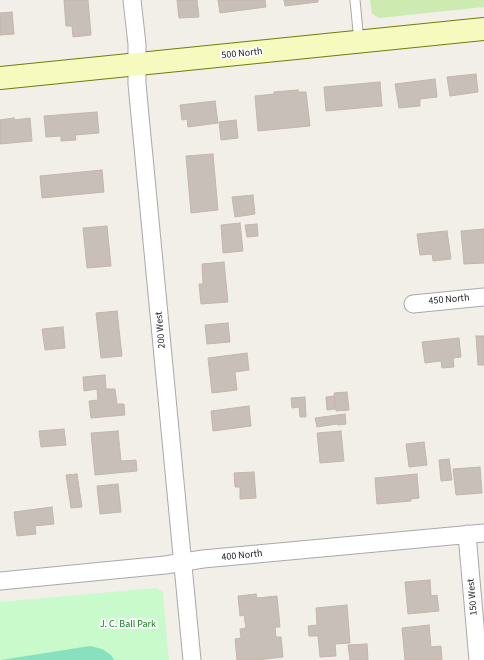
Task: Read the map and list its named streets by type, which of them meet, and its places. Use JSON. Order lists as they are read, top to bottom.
{
  "streets": {
    "street": [
      "500 North",
      "450 North",
      "200 West",
      "400 North",
      "150 West"
    ]
  },
  "crossings": [
    ["500 North", "200 West"],
    ["200 West", "400 North"],
    ["400 North", "150 West"]
  ],
  "parks": ["J. C. Ball Park"]
}
